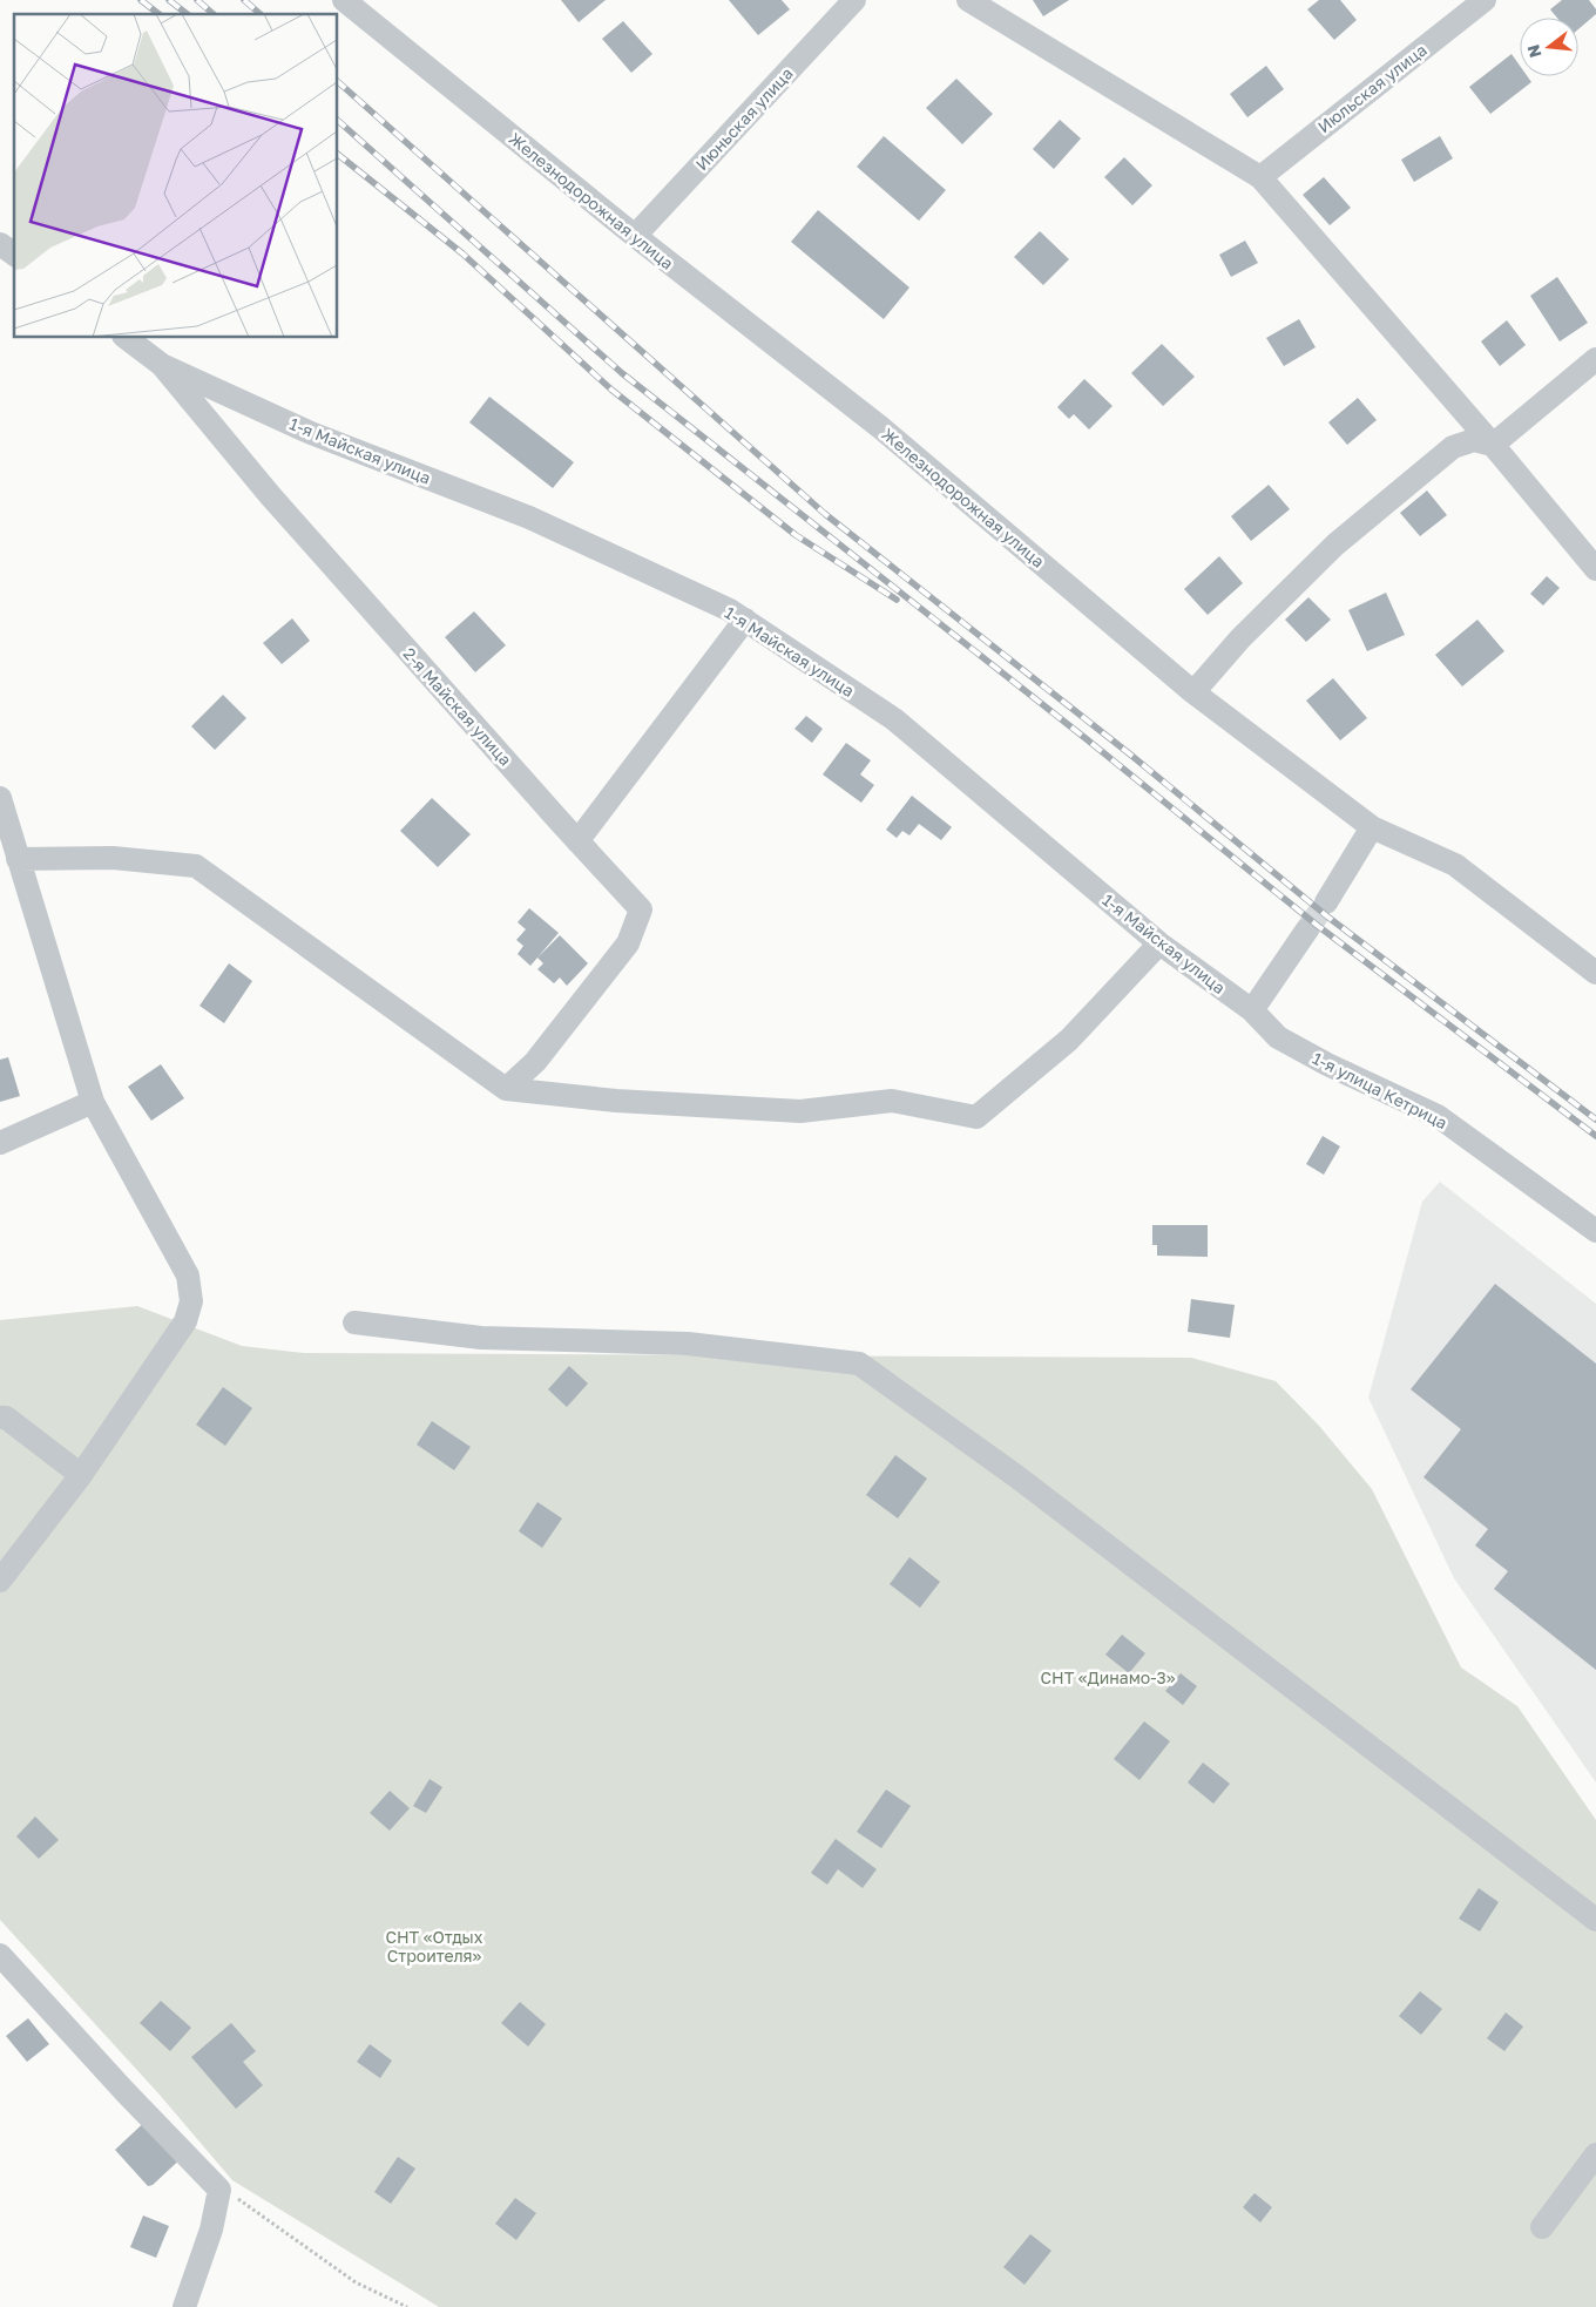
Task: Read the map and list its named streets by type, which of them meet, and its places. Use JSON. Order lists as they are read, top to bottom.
{
  "streets": {
    "street": [
      "Июльская улица",
      "Июньская улица",
      "Железнодорожная улица",
      "1-я Майская улица",
      "2-я Майская улица",
      "1-я улица Кетрица"
    ]
  },
  "crossings": [
    ["Июньская улица", "Железнодорожная улица"],
    ["1-я Майская улица", "2-я Майская улица"],
    ["1-я Майская улица", "1-я улица Кетрица"]
  ],
  "parks": ["СНТ «Динамо-3»", "СНТ «Отдых Строителя»"],
  "north": "left"
}
